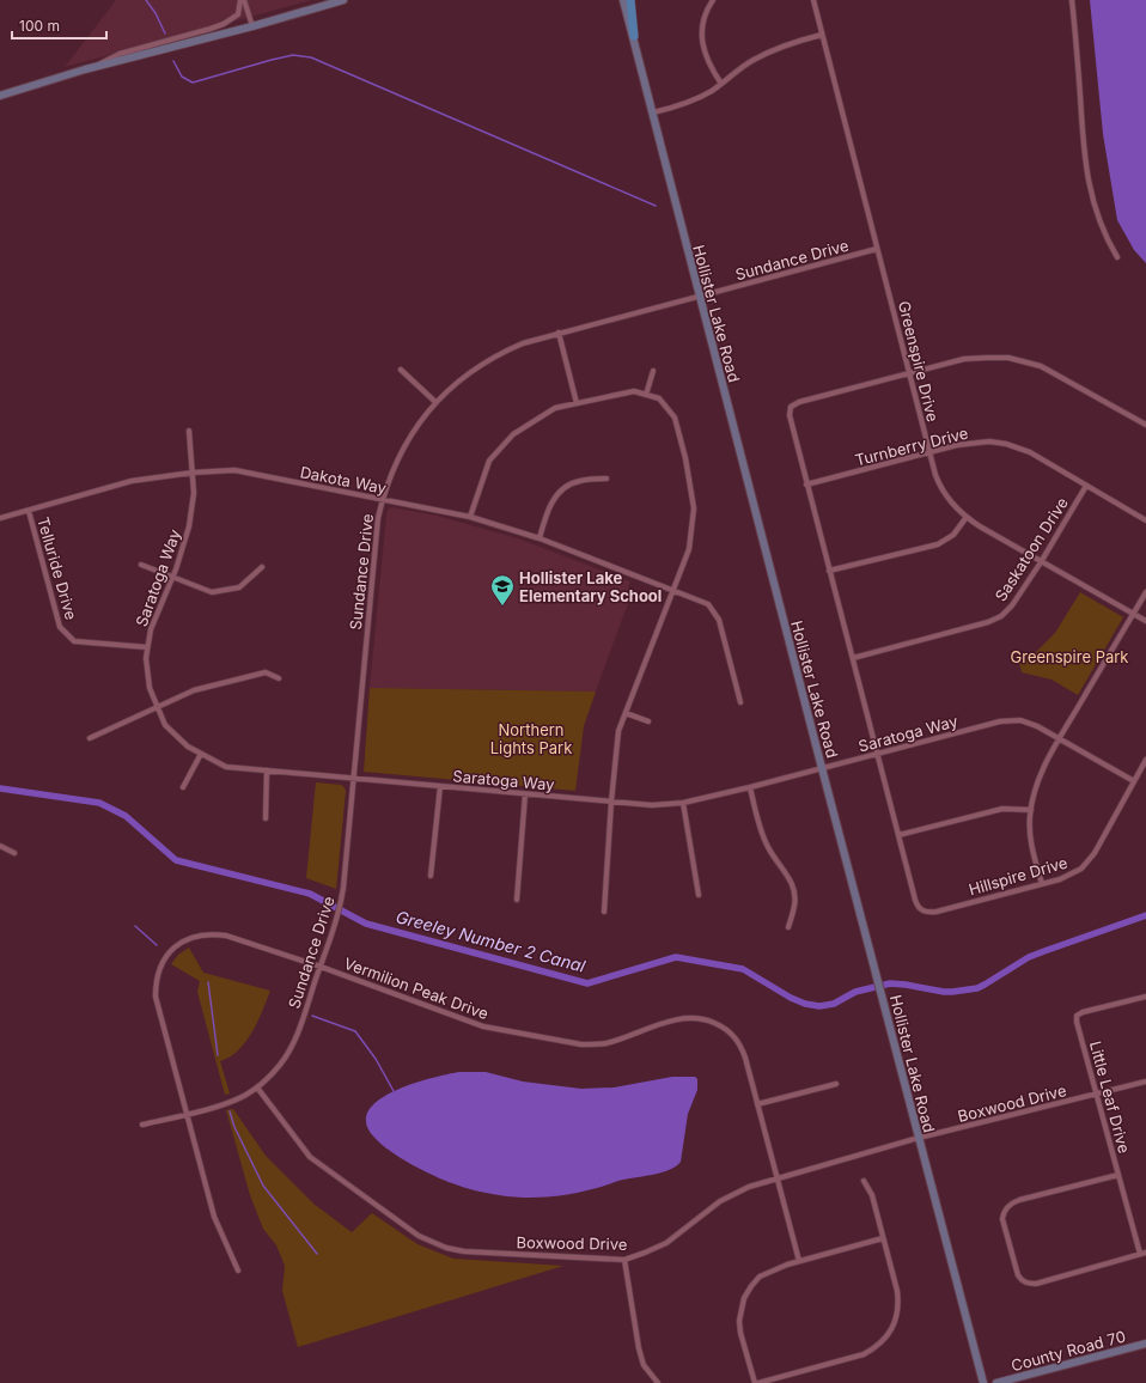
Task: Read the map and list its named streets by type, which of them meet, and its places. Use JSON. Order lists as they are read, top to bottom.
{
  "streets": {
    "street": [
      "Sundance Drive",
      "Hollister Lake Road",
      "Greenspire Drive",
      "Turnberry Drive",
      "Dakota Way",
      "Saskatoon Drive",
      "Telluride Drive",
      "Saratoga Way",
      "Hillspire Drive",
      "Vermilion Peak Drive",
      "Little Leaf Drive",
      "Boxwood Drive",
      "County Road 70"
    ]
  },
  "crossings": [
    ["Sundance Drive", "Hollister Lake Road"],
    ["Sundance Drive", "Greenspire Drive"],
    ["Sundance Drive", "Dakota Way"],
    ["Sundance Drive", "Saratoga Way"],
    ["Sundance Drive", "Vermilion Peak Drive"],
    ["Sundance Drive", "Boxwood Drive"],
    ["Hollister Lake Road", "Saratoga Way"],
    ["Hollister Lake Road", "Boxwood Drive"],
    ["Greenspire Drive", "Turnberry Drive"],
    ["Greenspire Drive", "Saskatoon Drive"],
    ["Turnberry Drive", "Saskatoon Drive"],
    ["Dakota Way", "Telluride Drive"],
    ["Dakota Way", "Saratoga Way"],
    ["Telluride Drive", "Saratoga Way"],
    ["Saratoga Way", "Hillspire Drive"],
    ["Vermilion Peak Drive", "Boxwood Drive"],
    ["Little Leaf Drive", "Boxwood Drive"]
  ],
  "water": ["Greeley Number 2 Canal"],
  "parks": ["Greenspire Park", "Northern Lights Park"],
  "places": {
    "school or university": ["Hollister Lake Elementary School"]
  },
  "scale_bar": "100 m"
}
